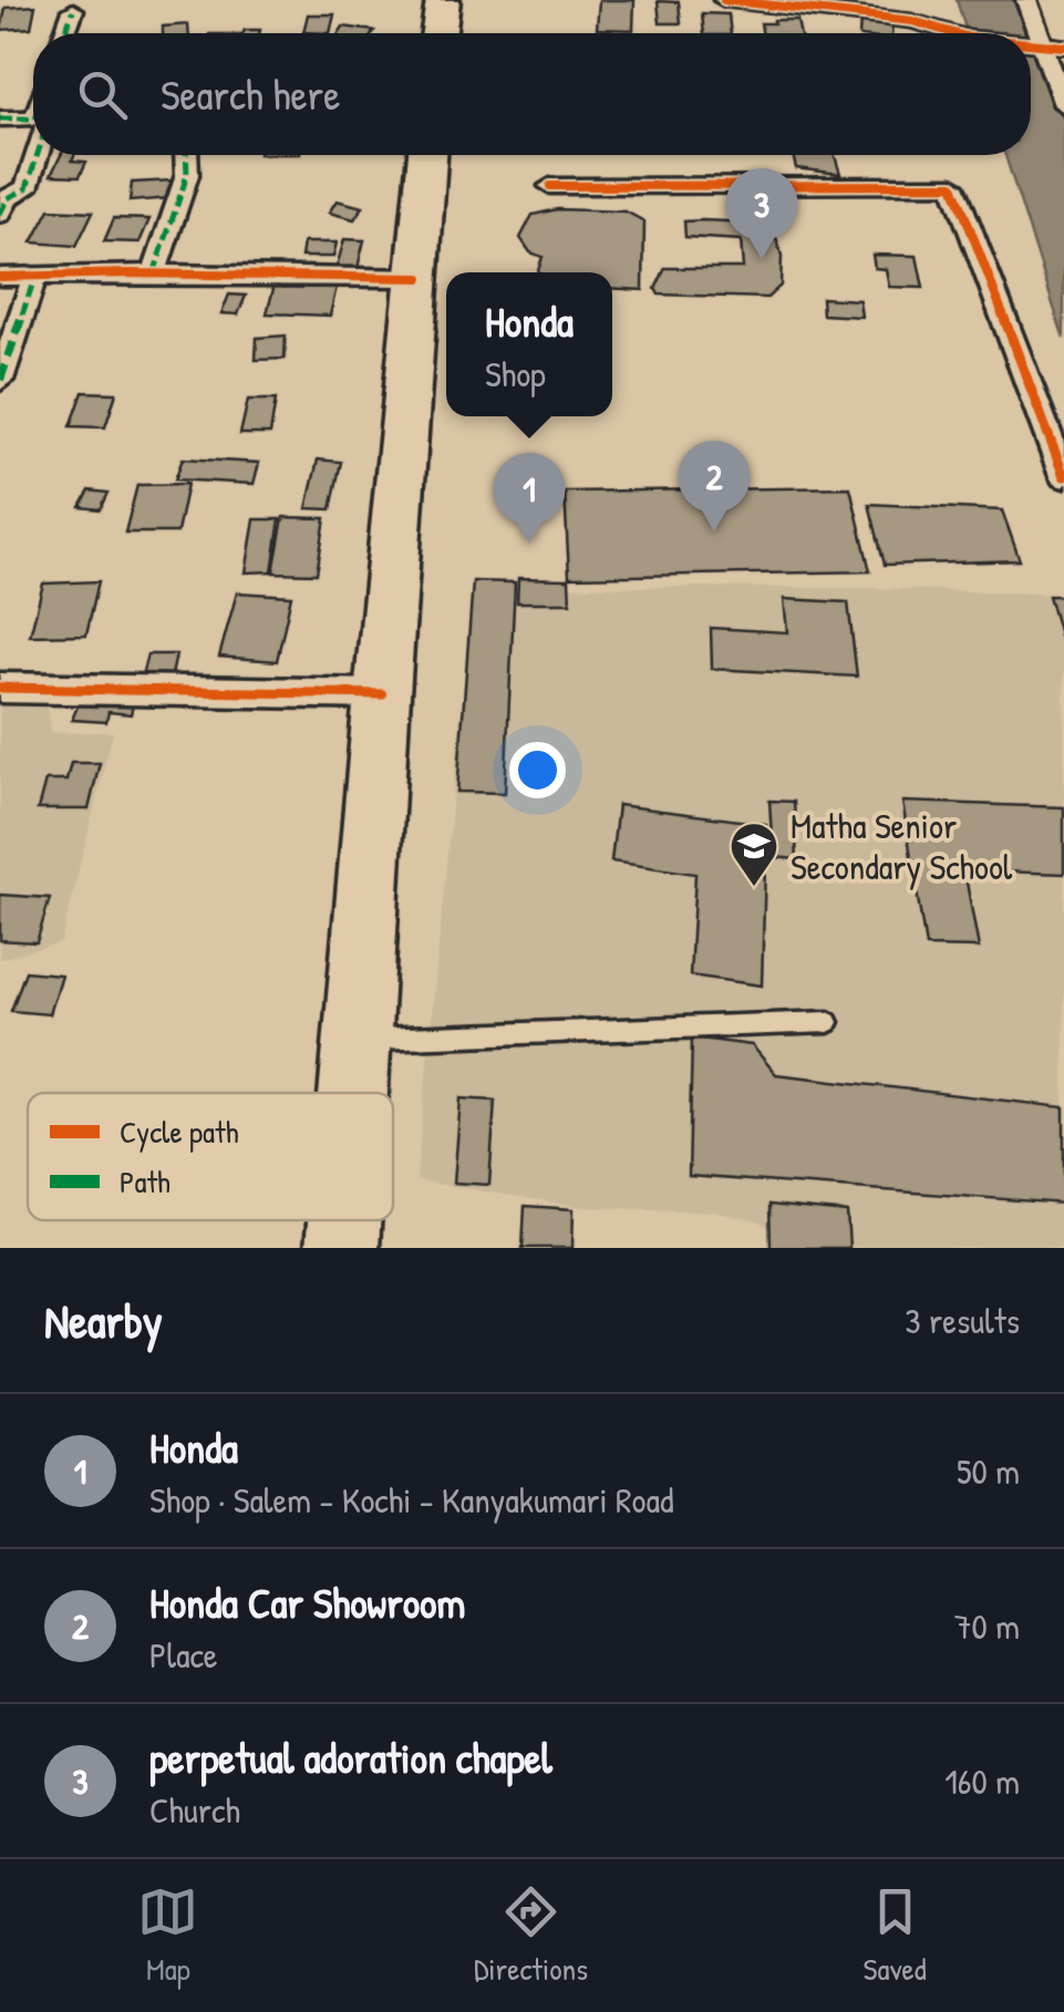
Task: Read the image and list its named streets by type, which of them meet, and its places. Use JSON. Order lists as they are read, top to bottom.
{
  "places": {
    "school or university": ["Matha Senior Secondary School"]
  },
  "legend": ["Cycle path", "Path"],
  "page": {
    "search": "Search here",
    "pins": ["3", "2", "1"],
    "popup": ["Honda", "Shop"],
    "heading": ["Nearby", "3 results"],
    "list": [
      {
        "mark": "1",
        "name": "Honda",
        "note": "Shop · Salem - Kochi - Kanyakumari Road",
        "value": "50 m"
      },
      {
        "mark": "2",
        "name": "Honda Car Showroom",
        "note": "Place",
        "value": "70 m"
      },
      {
        "mark": "3",
        "name": "perpetual adoration chapel",
        "note": "Church",
        "value": "160 m"
      }
    ],
    "nav": ["Map", "Directions", "Saved"]
  }
}
